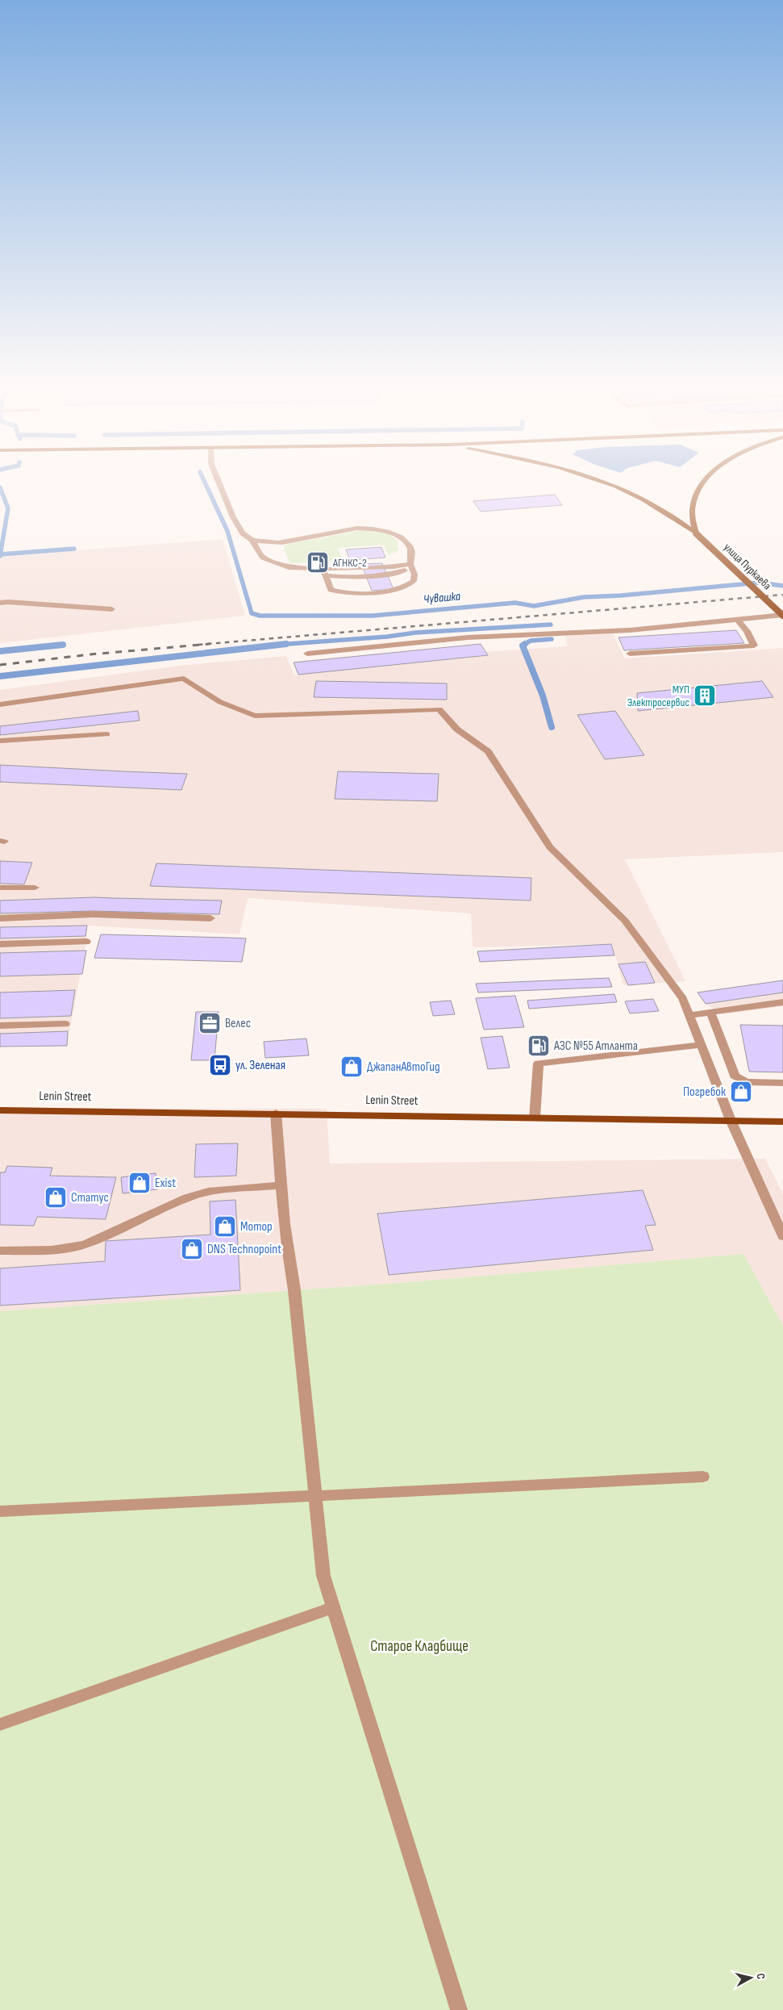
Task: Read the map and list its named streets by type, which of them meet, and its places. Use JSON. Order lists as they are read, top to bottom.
{
  "streets": {
    "main road": ["улица Пуркаева", "Lenin Street"]
  },
  "water": ["Чувашка"],
  "parks": ["Старое Кладбище"],
  "places": {
    "fuel station": ["АГНКС-2", "АЗС №55 Атланта"],
    "building": ["МУП Электросервис"],
    "office": ["Велес"],
    "bus stop": ["ул. Зеленая"],
    "shop": [
      "ДжапанАвтоГид",
      "Погребок",
      "Exist",
      "Статус",
      "Мотор",
      "DNS Technopoint"
    ]
  },
  "north": "right"
}
